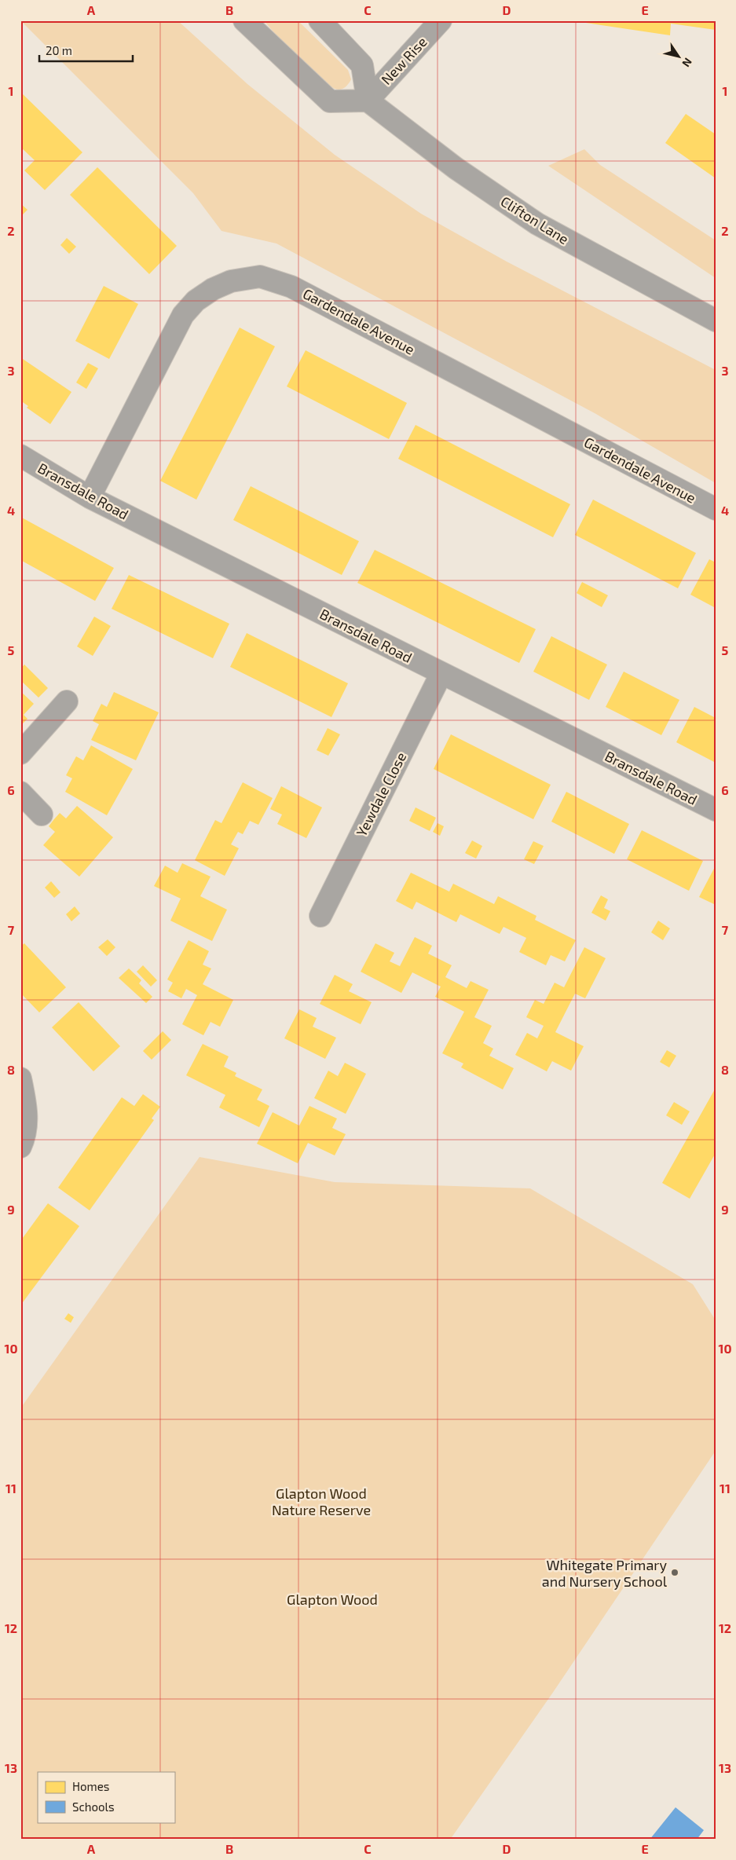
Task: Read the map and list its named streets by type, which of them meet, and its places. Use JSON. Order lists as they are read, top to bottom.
{
  "streets": {
    "street": [
      "New Rise",
      "Clifton Lane",
      "Gardendale Avenue",
      "Bransdale Road",
      "Yewdale Close"
    ]
  },
  "crossings": [
    ["New Rise", "Clifton Lane"],
    ["Gardendale Avenue", "Bransdale Road"],
    ["Bransdale Road", "Yewdale Close"]
  ],
  "parks": ["Glapton Wood Nature Reserve", "Glapton Wood"],
  "places": ["Whitegate Primary and Nursery School"],
  "legend": ["Homes", "Schools"],
  "scale_bar": "20 m",
  "north": "bottom right",
  "grid": {
    "columns": [
      "A",
      "B",
      "C",
      "D",
      "E"
    ],
    "rows": [
      "1",
      "2",
      "3",
      "4",
      "5",
      "6",
      "7",
      "8",
      "9",
      "10",
      "11",
      "12",
      "13"
    ]
  }
}
